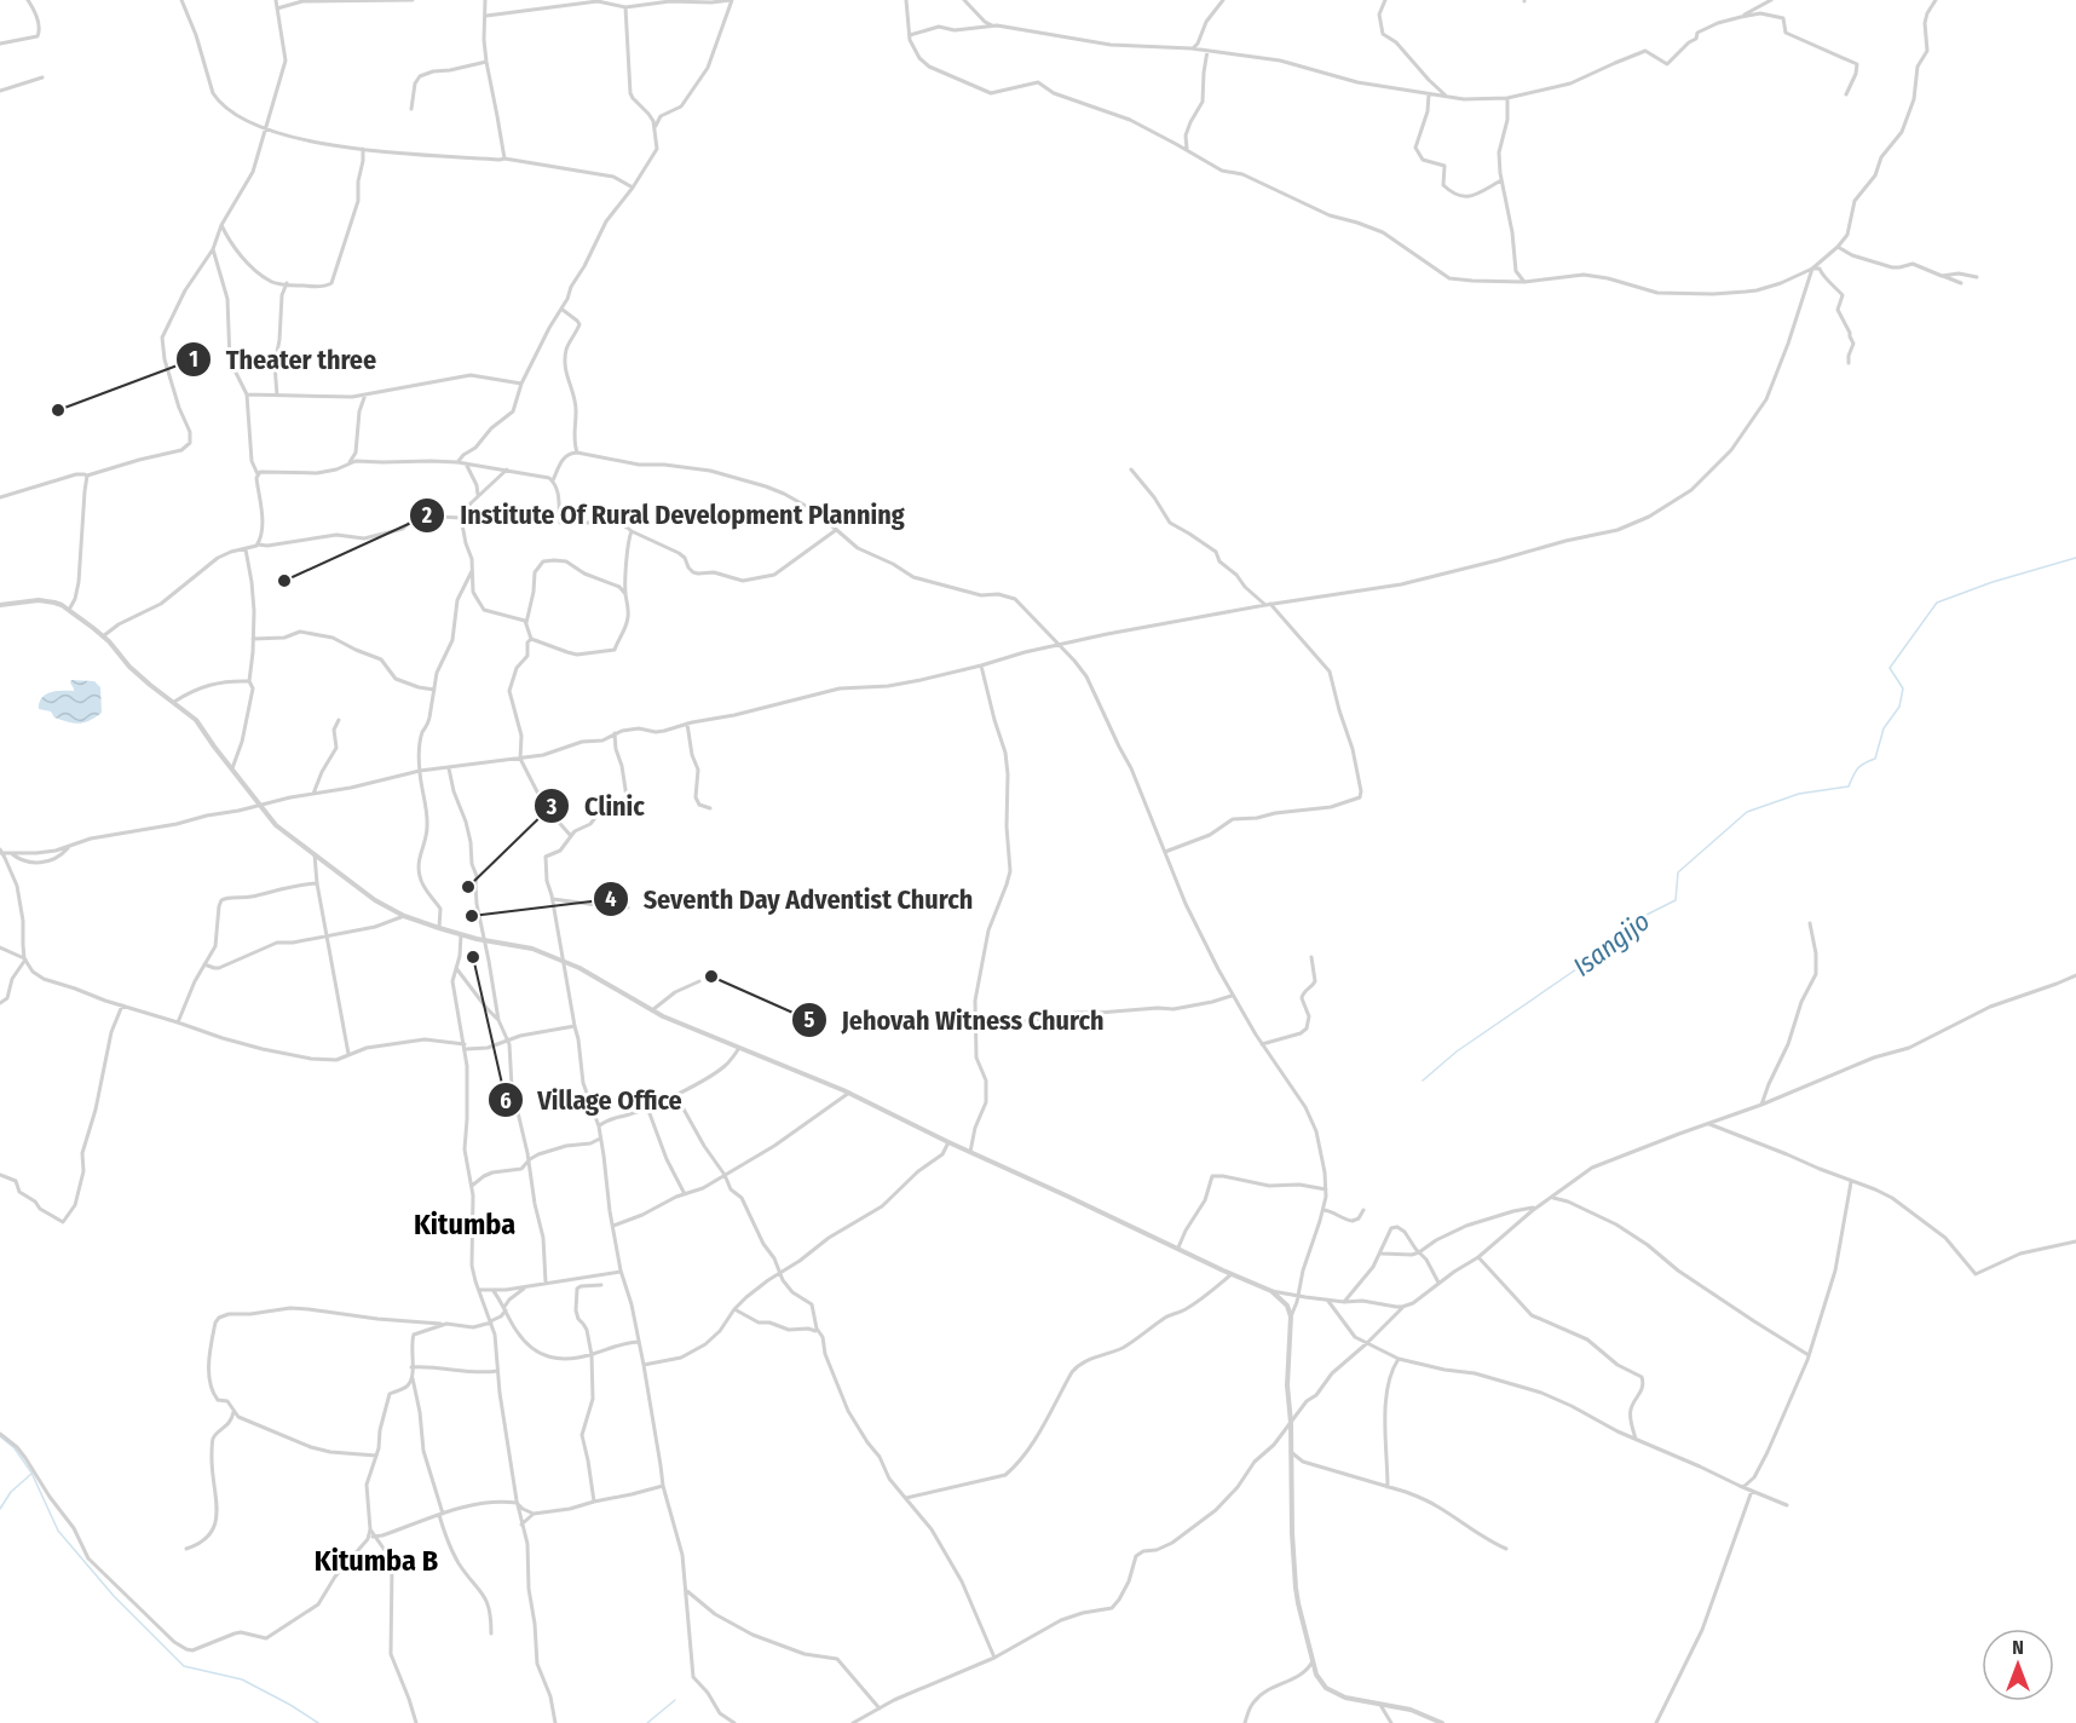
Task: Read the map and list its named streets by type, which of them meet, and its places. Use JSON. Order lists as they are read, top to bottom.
{
  "districts": ["Kitumba", "Kitumba B"],
  "water": ["Isangijo"],
  "places": [
    "Theater three",
    "Institute Of Rural Development Planning",
    "Clinic",
    "Seventh Day Adventist Church",
    "Village Office",
    "Jehovah Witness Church"
  ],
  "north": "top"
}
